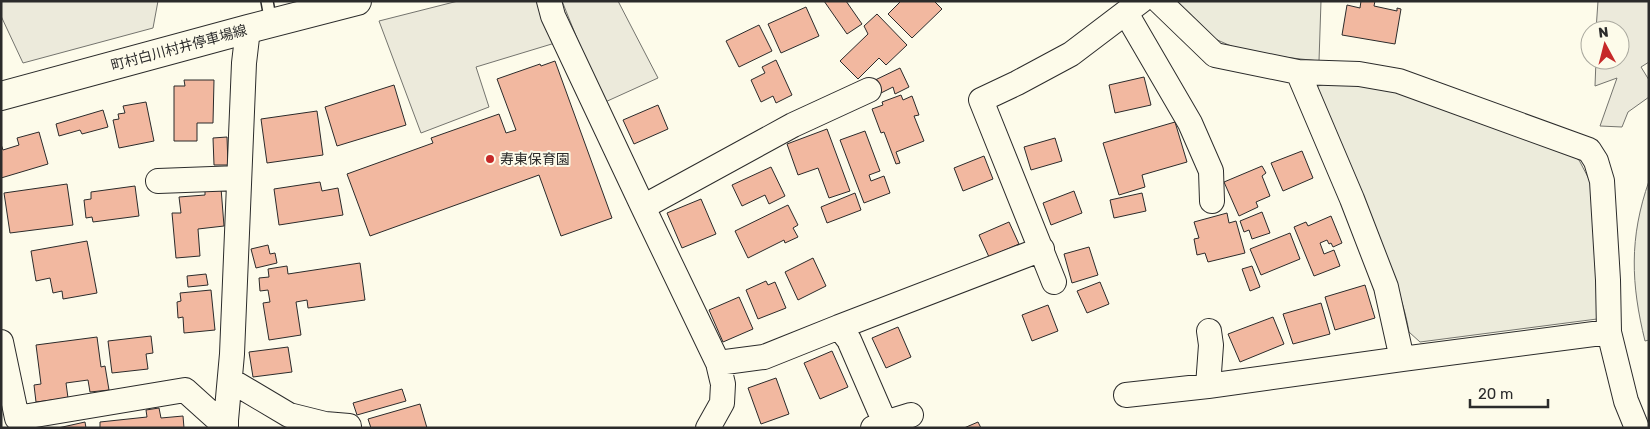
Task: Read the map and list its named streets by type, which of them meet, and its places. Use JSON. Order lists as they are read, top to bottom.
{
  "streets": {
    "main road": ["町村白川村井停車場線"]
  },
  "places": ["寿東保育園"],
  "scale_bar": "20 m",
  "north": "top"
}
